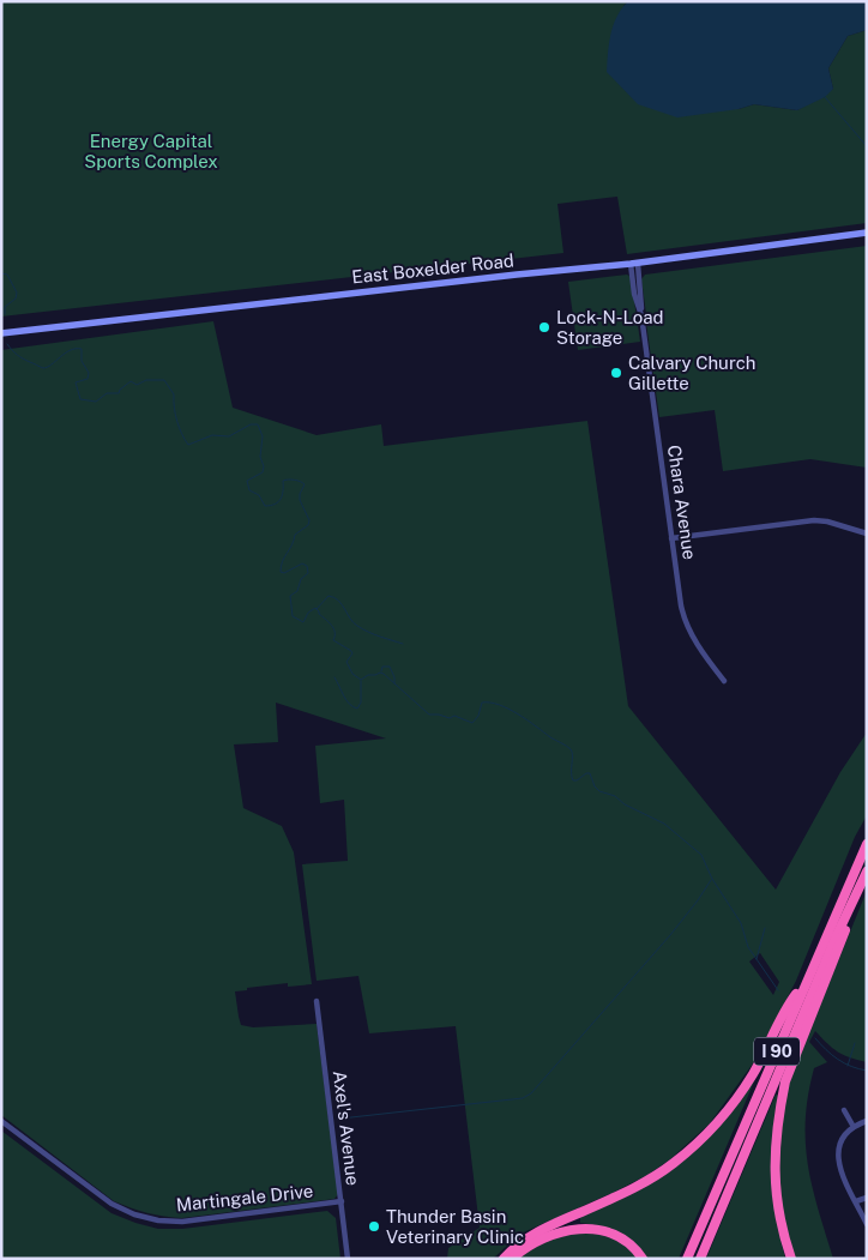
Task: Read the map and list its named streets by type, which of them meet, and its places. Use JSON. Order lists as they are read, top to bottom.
{
  "streets": {
    "highway": ["I 90"],
    "main road": ["East Boxelder Road"],
    "street": ["Chara Avenue", "Axel's Avenue", "Martingale Drive"]
  },
  "crossings": [
    ["East Boxelder Road", "Chara Avenue"],
    ["Axel's Avenue", "Martingale Drive"]
  ],
  "parks": ["Energy Capital Sports Complex"],
  "places": ["Lock-N-Load Storage", "Calvary Church Gillette", "Thunder Basin Veterinary Clinic"]
}
